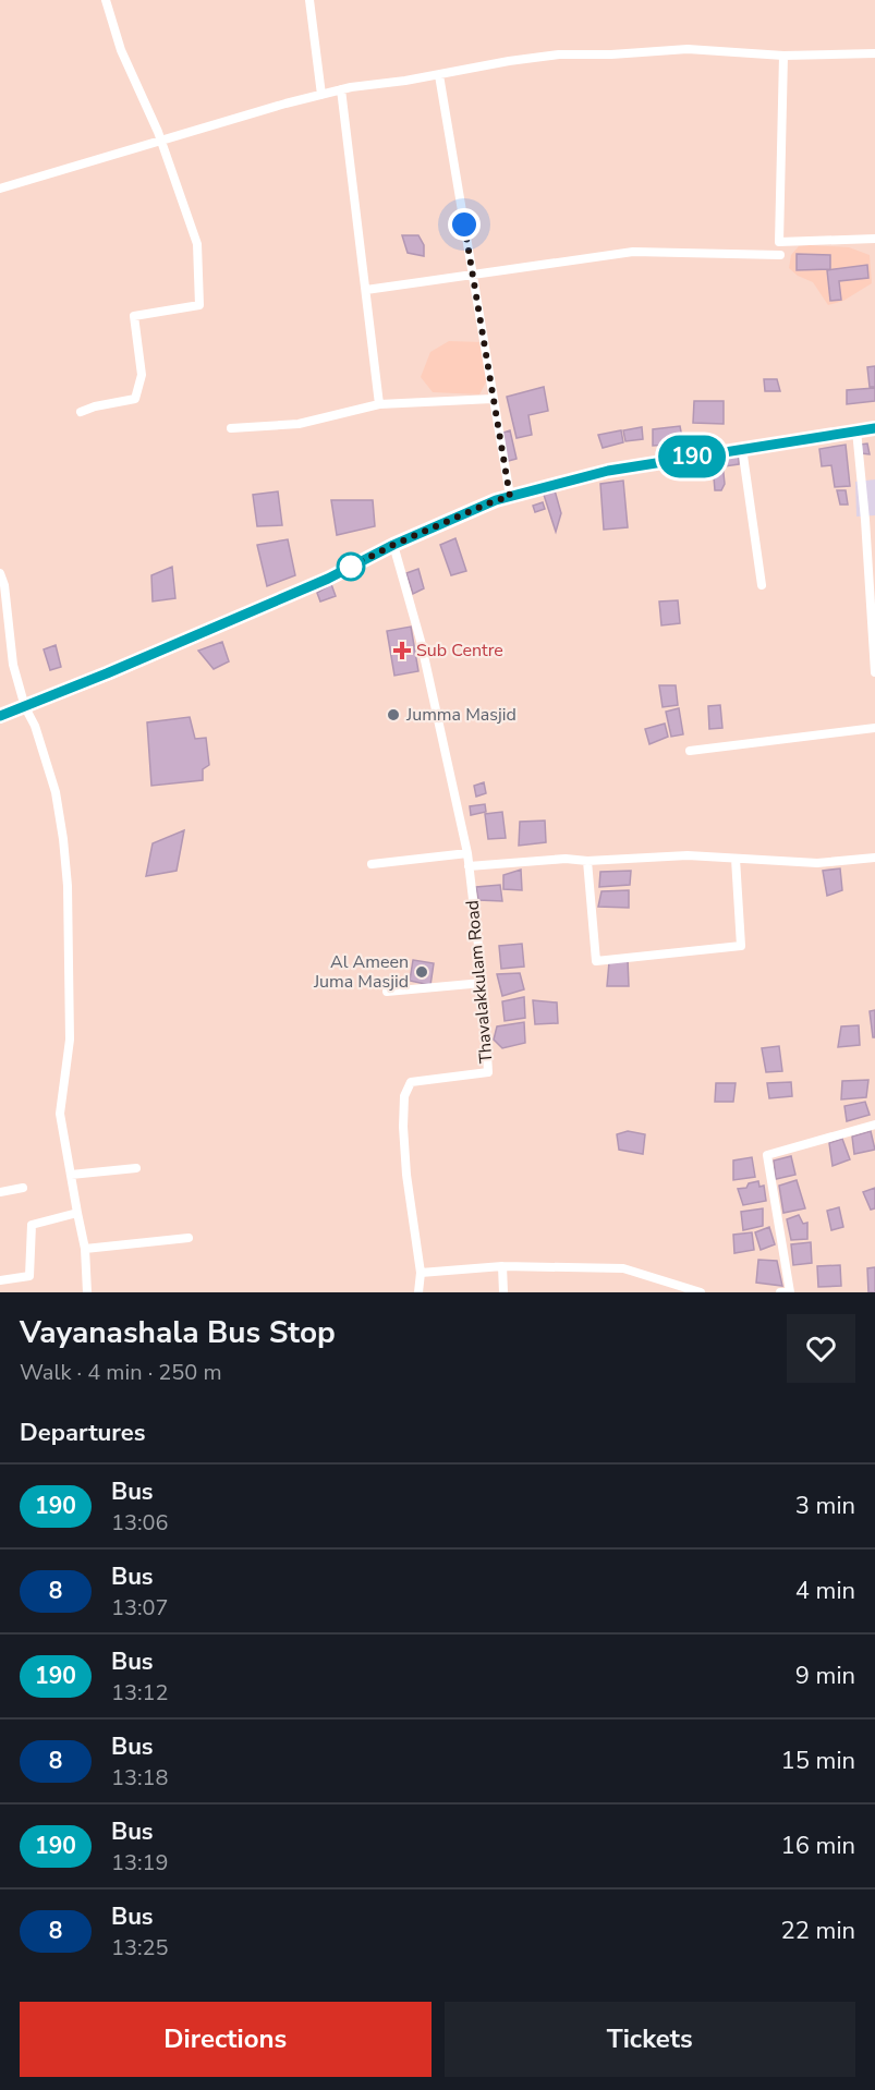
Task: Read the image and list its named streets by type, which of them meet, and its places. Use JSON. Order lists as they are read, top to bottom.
{
  "streets": {
    "street": ["Thavalakkulam Road"]
  },
  "places": {
    "health": ["Sub Centre"],
    "other": ["Jumma Masjid", "Al Ameen Juma Masjid"]
  },
  "lines": ["bus line 190"],
  "page": {
    "on_map": "190",
    "heading": [
      ["Vayanashala Bus Stop", "Walk · 4 min · 250 m"],
      "Departures"
    ],
    "list": [
      {
        "mark": "190",
        "name": "Bus",
        "note": "13:06",
        "value": "3 min"
      },
      {
        "mark": "8",
        "name": "Bus",
        "note": "13:07",
        "value": "4 min"
      },
      {
        "mark": "190",
        "name": "Bus",
        "note": "13:12",
        "value": "9 min"
      },
      {
        "mark": "8",
        "name": "Bus",
        "note": "13:18",
        "value": "15 min"
      },
      {
        "mark": "190",
        "name": "Bus",
        "note": "13:19",
        "value": "16 min"
      },
      {
        "mark": "8",
        "name": "Bus",
        "note": "13:25",
        "value": "22 min"
      }
    ],
    "buttons": ["Directions", "Tickets"]
  }
}
